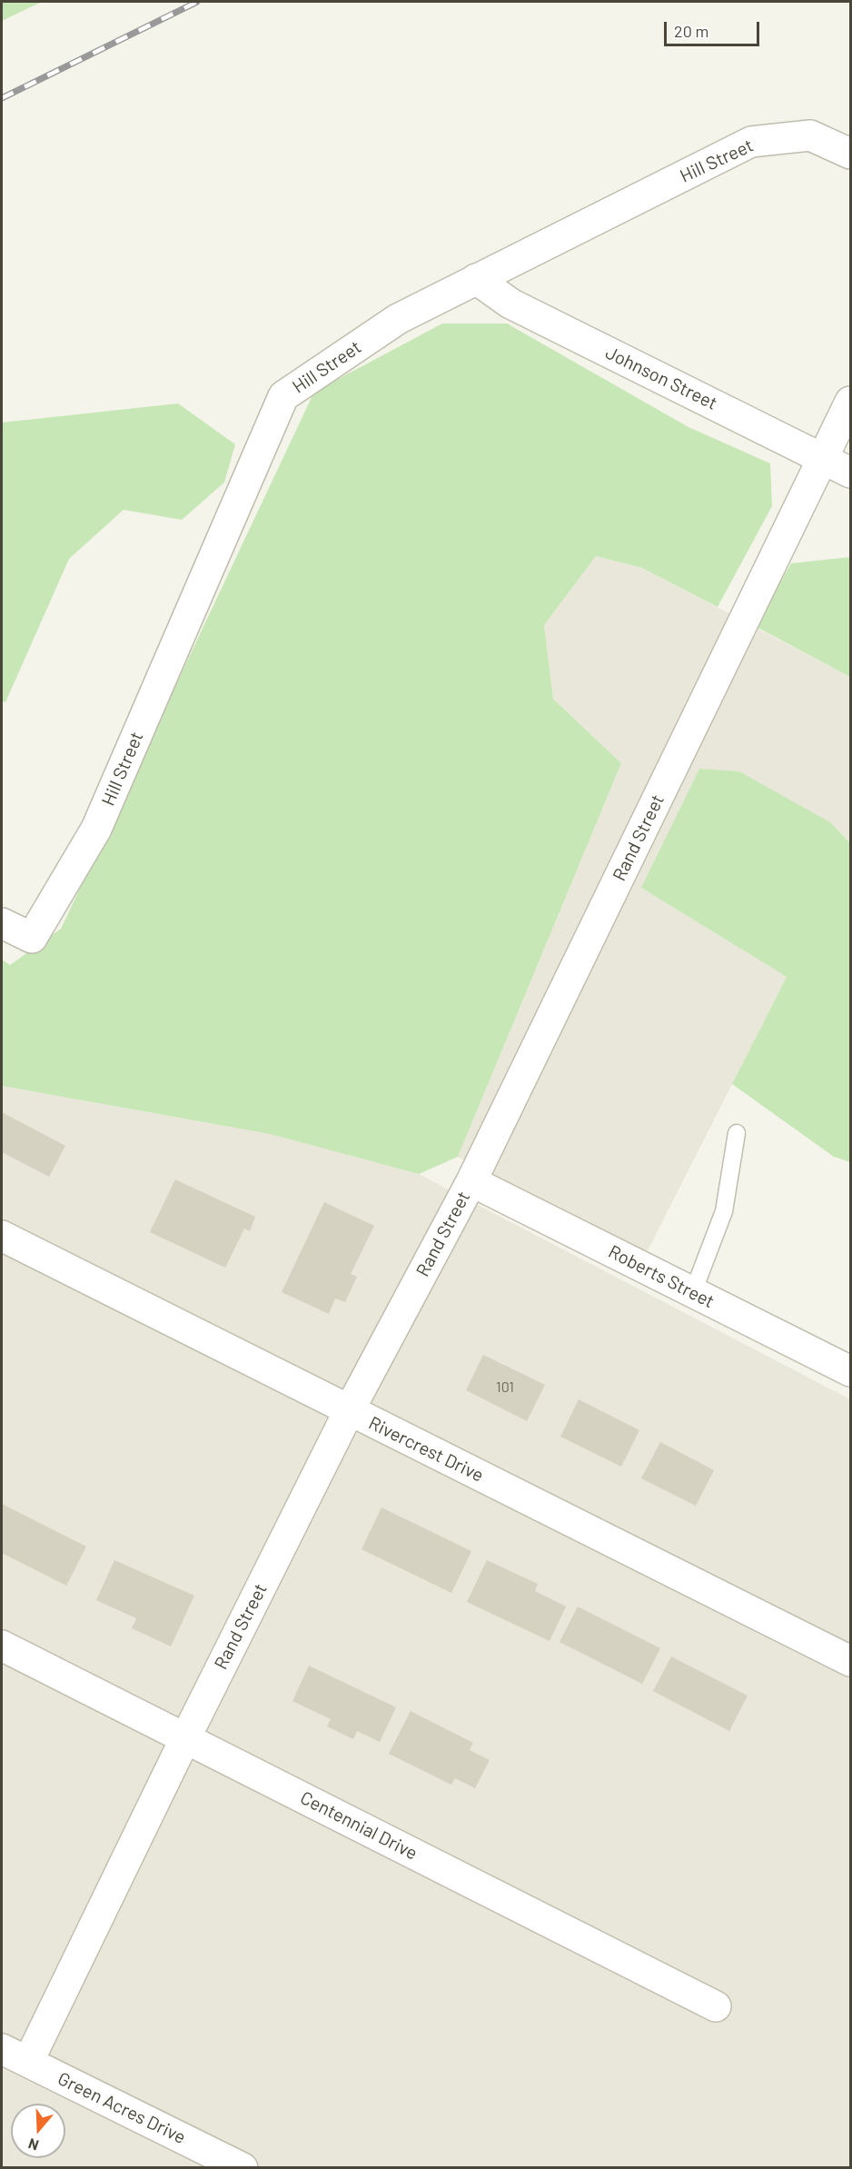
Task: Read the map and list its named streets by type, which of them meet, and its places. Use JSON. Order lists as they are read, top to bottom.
{
  "streets": {
    "street": [
      "Hill Street",
      "Johnson Street",
      "Rand Street",
      "Roberts Street",
      "Rivercrest Drive",
      "Centennial Drive",
      "Green Acres Drive"
    ]
  },
  "crossings": [
    ["Hill Street", "Johnson Street"],
    ["Johnson Street", "Rand Street"],
    ["Rand Street", "Roberts Street"],
    ["Rand Street", "Rivercrest Drive"],
    ["Rand Street", "Centennial Drive"],
    ["Rand Street", "Green Acres Drive"]
  ],
  "house_numbers": ["101"],
  "scale_bar": "20 m",
  "north": "bottom"
}
